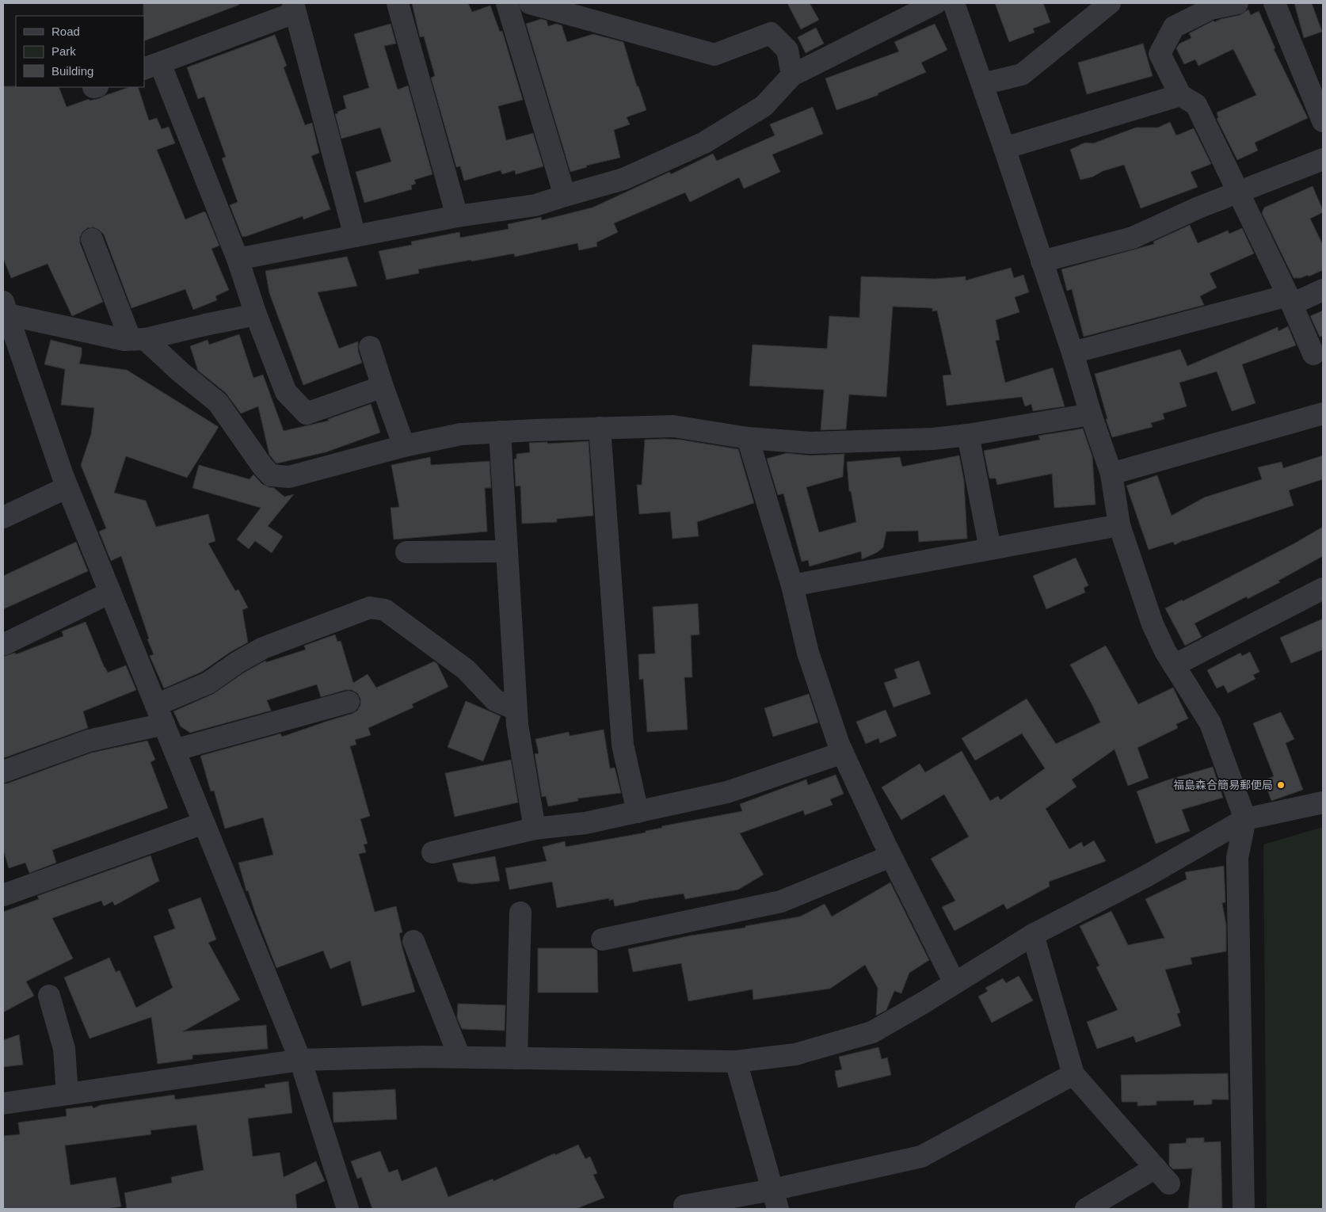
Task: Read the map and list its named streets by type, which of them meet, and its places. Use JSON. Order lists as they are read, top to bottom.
{
  "places": ["福島森合簡易郵便局"],
  "legend": ["Road", "Park", "Building"]
}
